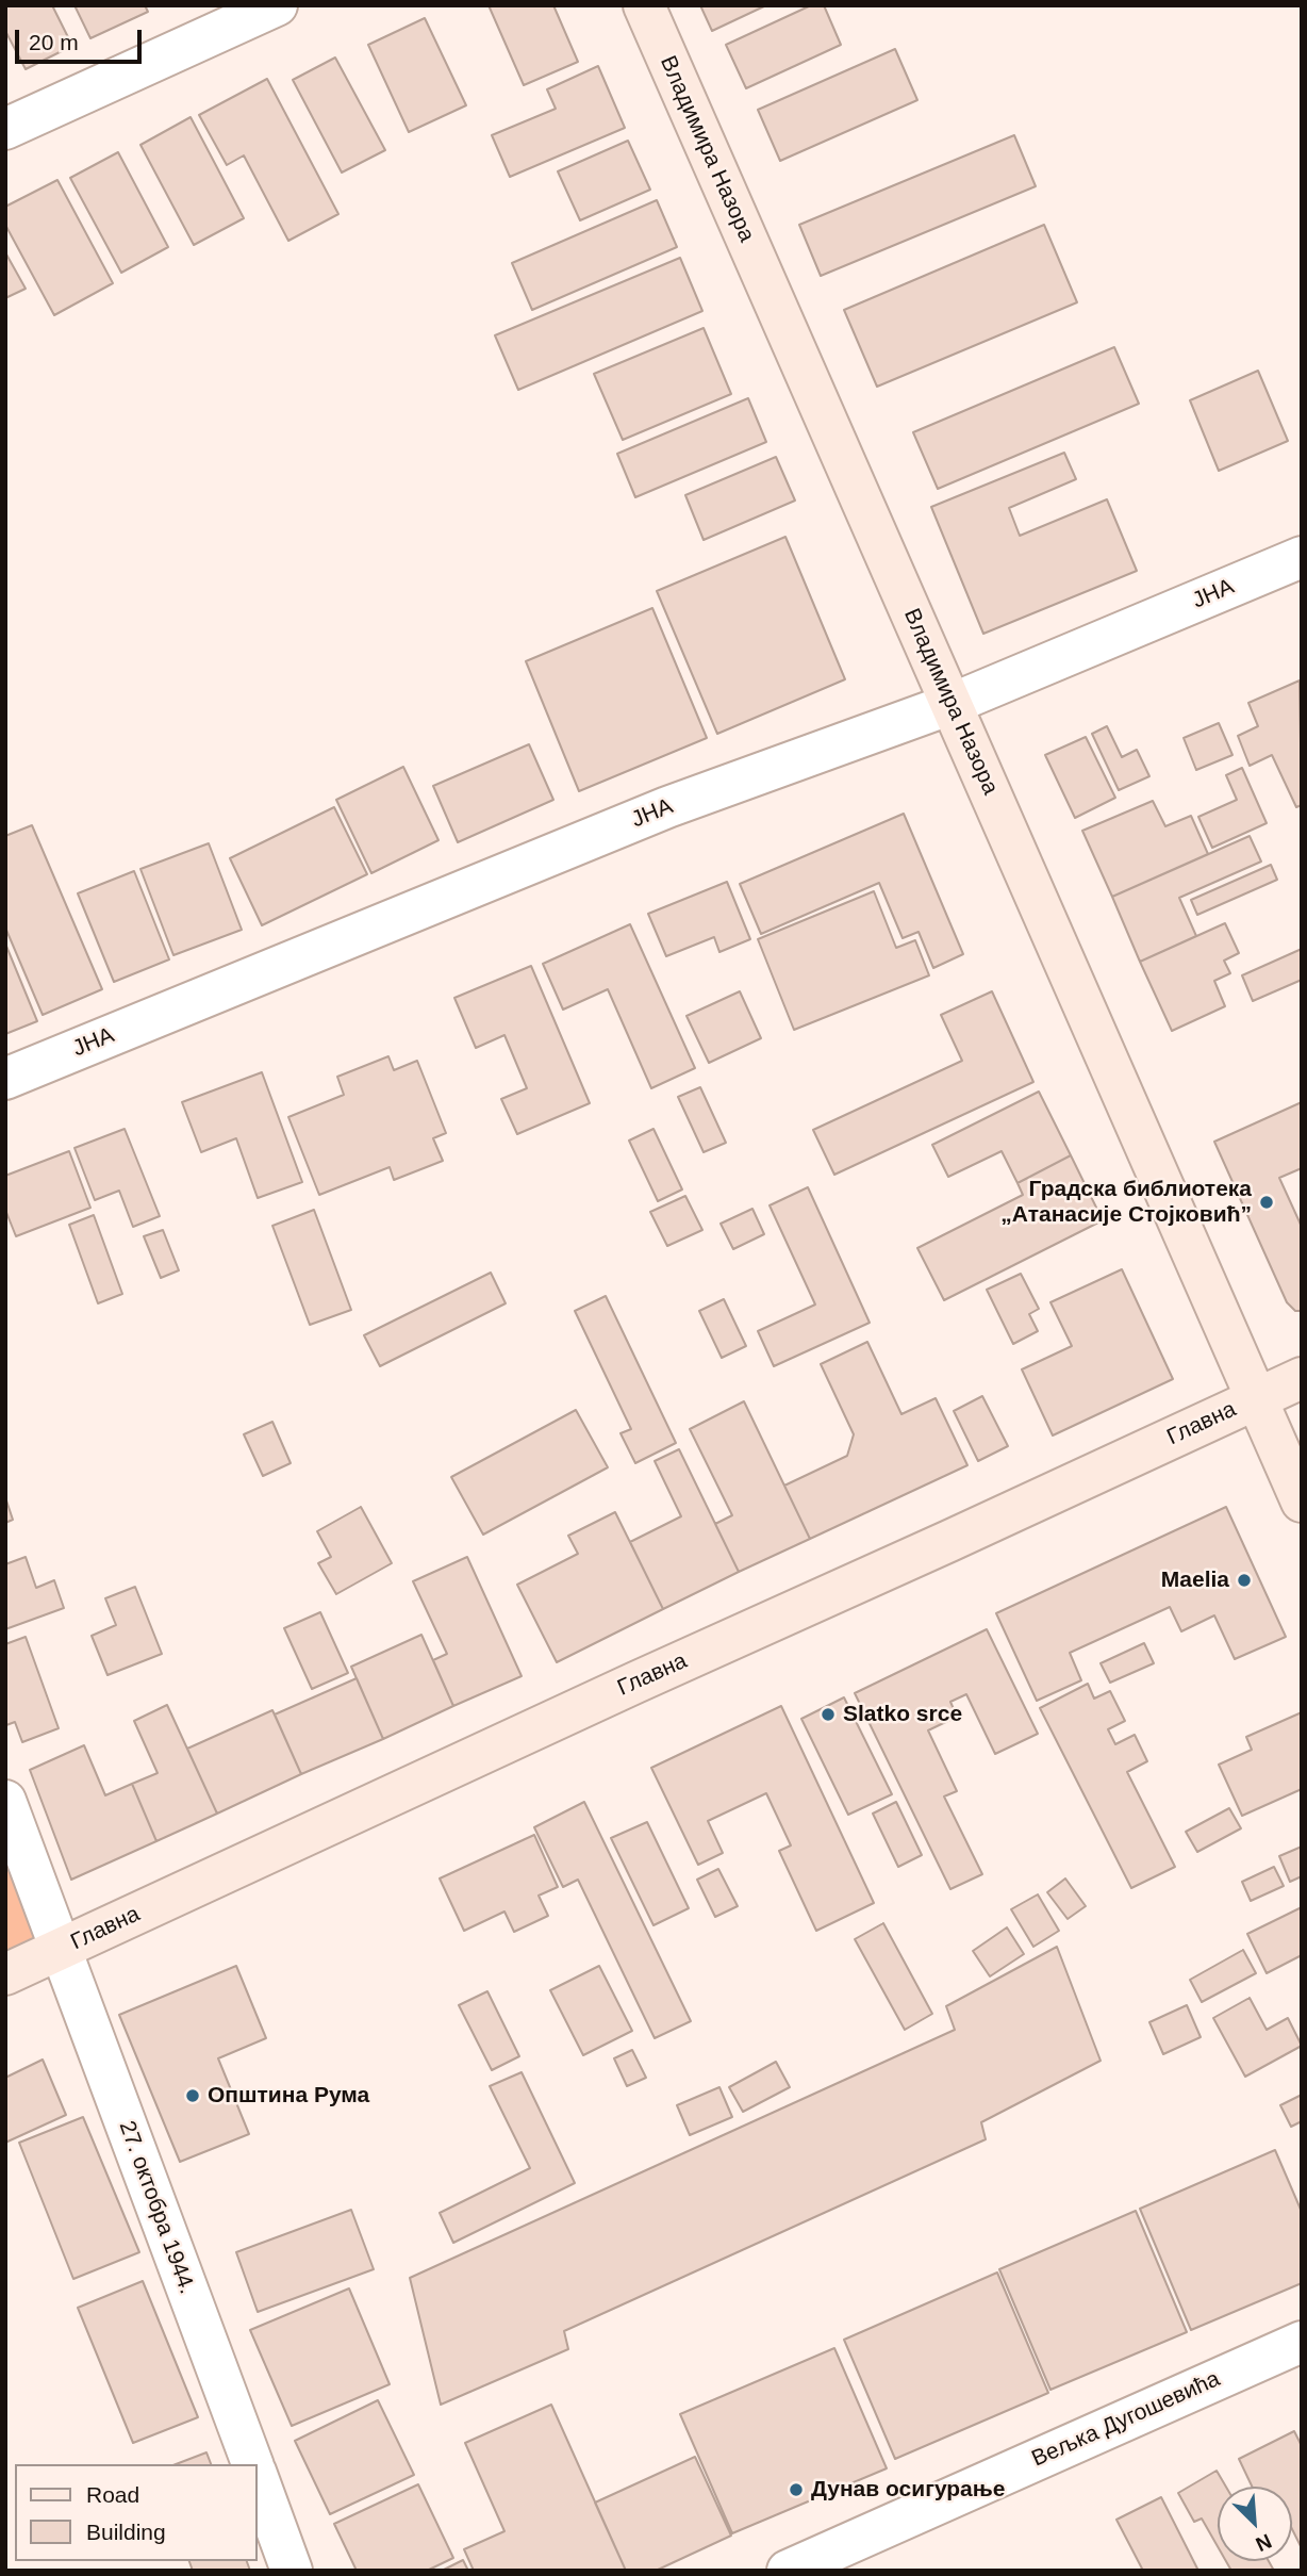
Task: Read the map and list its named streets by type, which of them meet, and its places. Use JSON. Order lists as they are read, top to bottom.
{
  "streets": {
    "street": [
      "Владимира Назора",
      "ЈНА",
      "Главна",
      "27. октобра 1944.",
      "Вељка Дугошевића"
    ]
  },
  "crossings": [
    ["Владимира Назора", "ЈНА"],
    ["Владимира Назора", "Главна"],
    ["Главна", "27. октобра 1944."]
  ],
  "places": [
    "Градска библиотека „Атанасије Стојковић”",
    "Maelia",
    "Slatko srce",
    "Општина Рума",
    "Дунав осигурање"
  ],
  "legend": ["Road", "Building"],
  "scale_bar": "20 m",
  "north": "bottom right"
}
